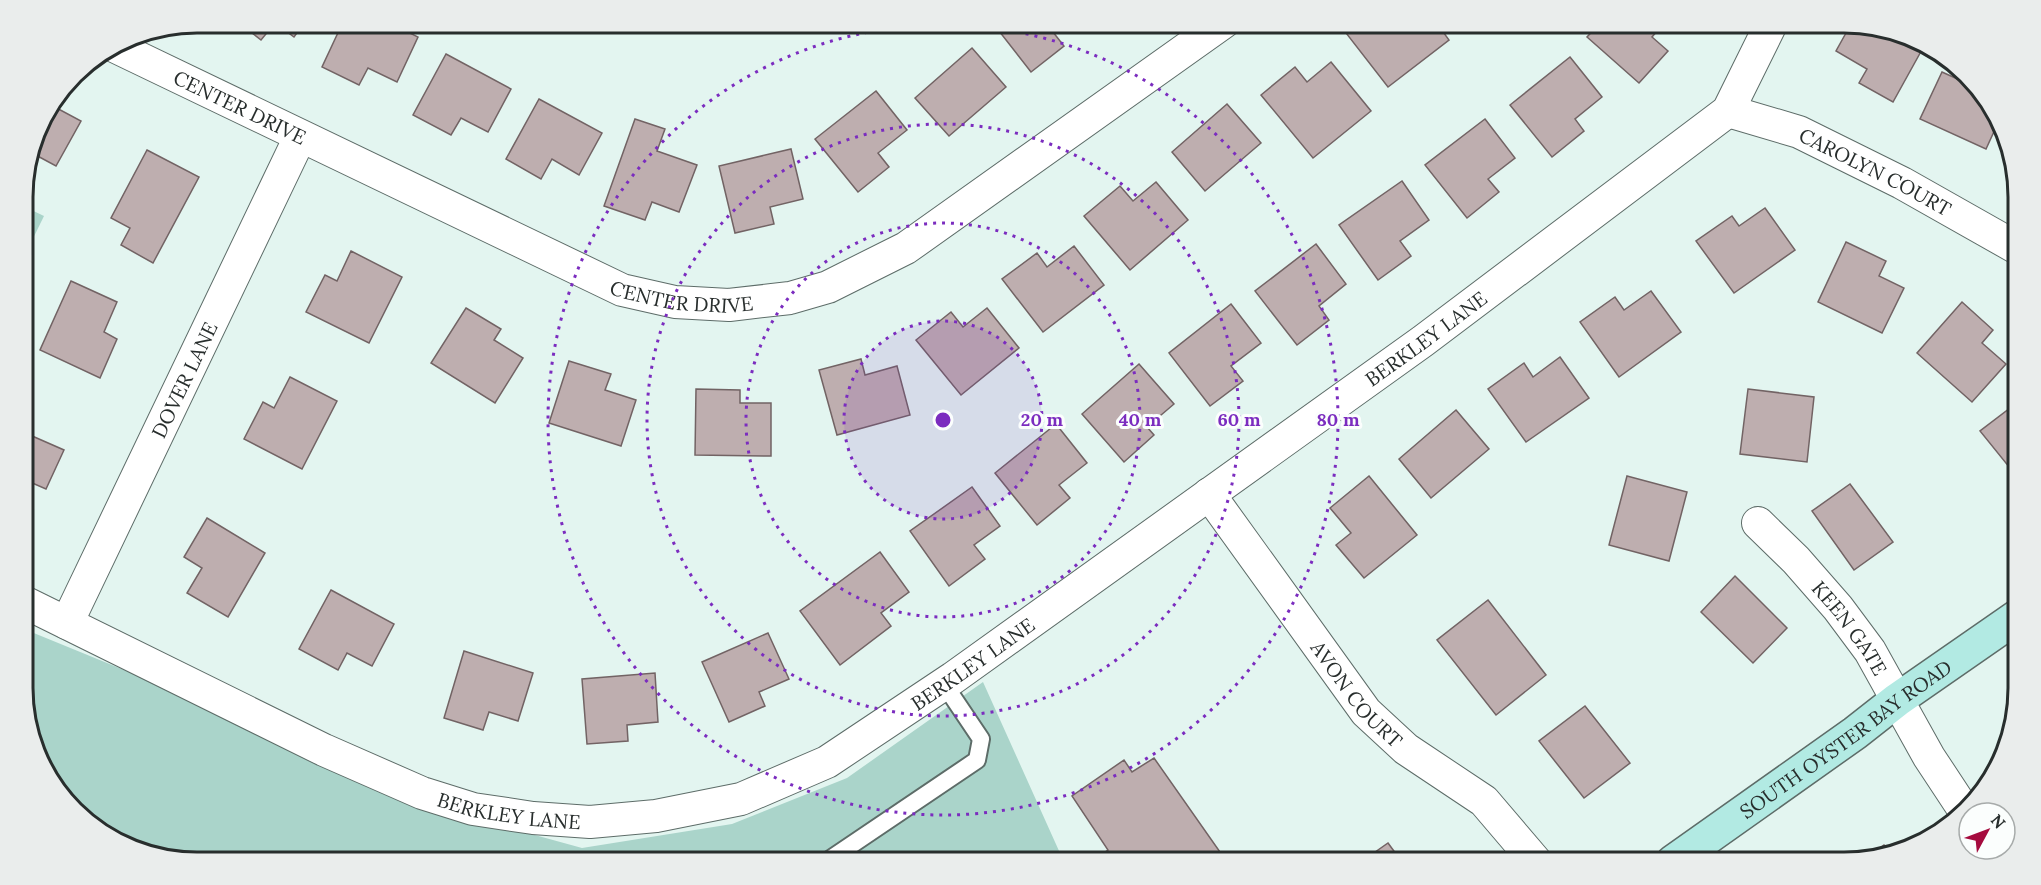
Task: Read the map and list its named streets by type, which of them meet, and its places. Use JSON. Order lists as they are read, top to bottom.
{
  "streets": {
    "main road": ["SOUTH OYSTER BAY ROAD"],
    "street": [
      "CENTER DRIVE",
      "CAROLYN COURT",
      "BERKLEY LANE",
      "DOVER LANE",
      "KEEN GATE",
      "AVON COURT"
    ]
  },
  "crossings": [
    ["CENTER DRIVE", "DOVER LANE"],
    ["CAROLYN COURT", "BERKLEY LANE"],
    ["BERKLEY LANE", "DOVER LANE"],
    ["BERKLEY LANE", "AVON COURT"],
    ["KEEN GATE", "SOUTH OYSTER BAY ROAD"]
  ],
  "north": "top right",
  "rings": [
    "20 m",
    "40 m",
    "60 m",
    "80 m"
  ]
}
